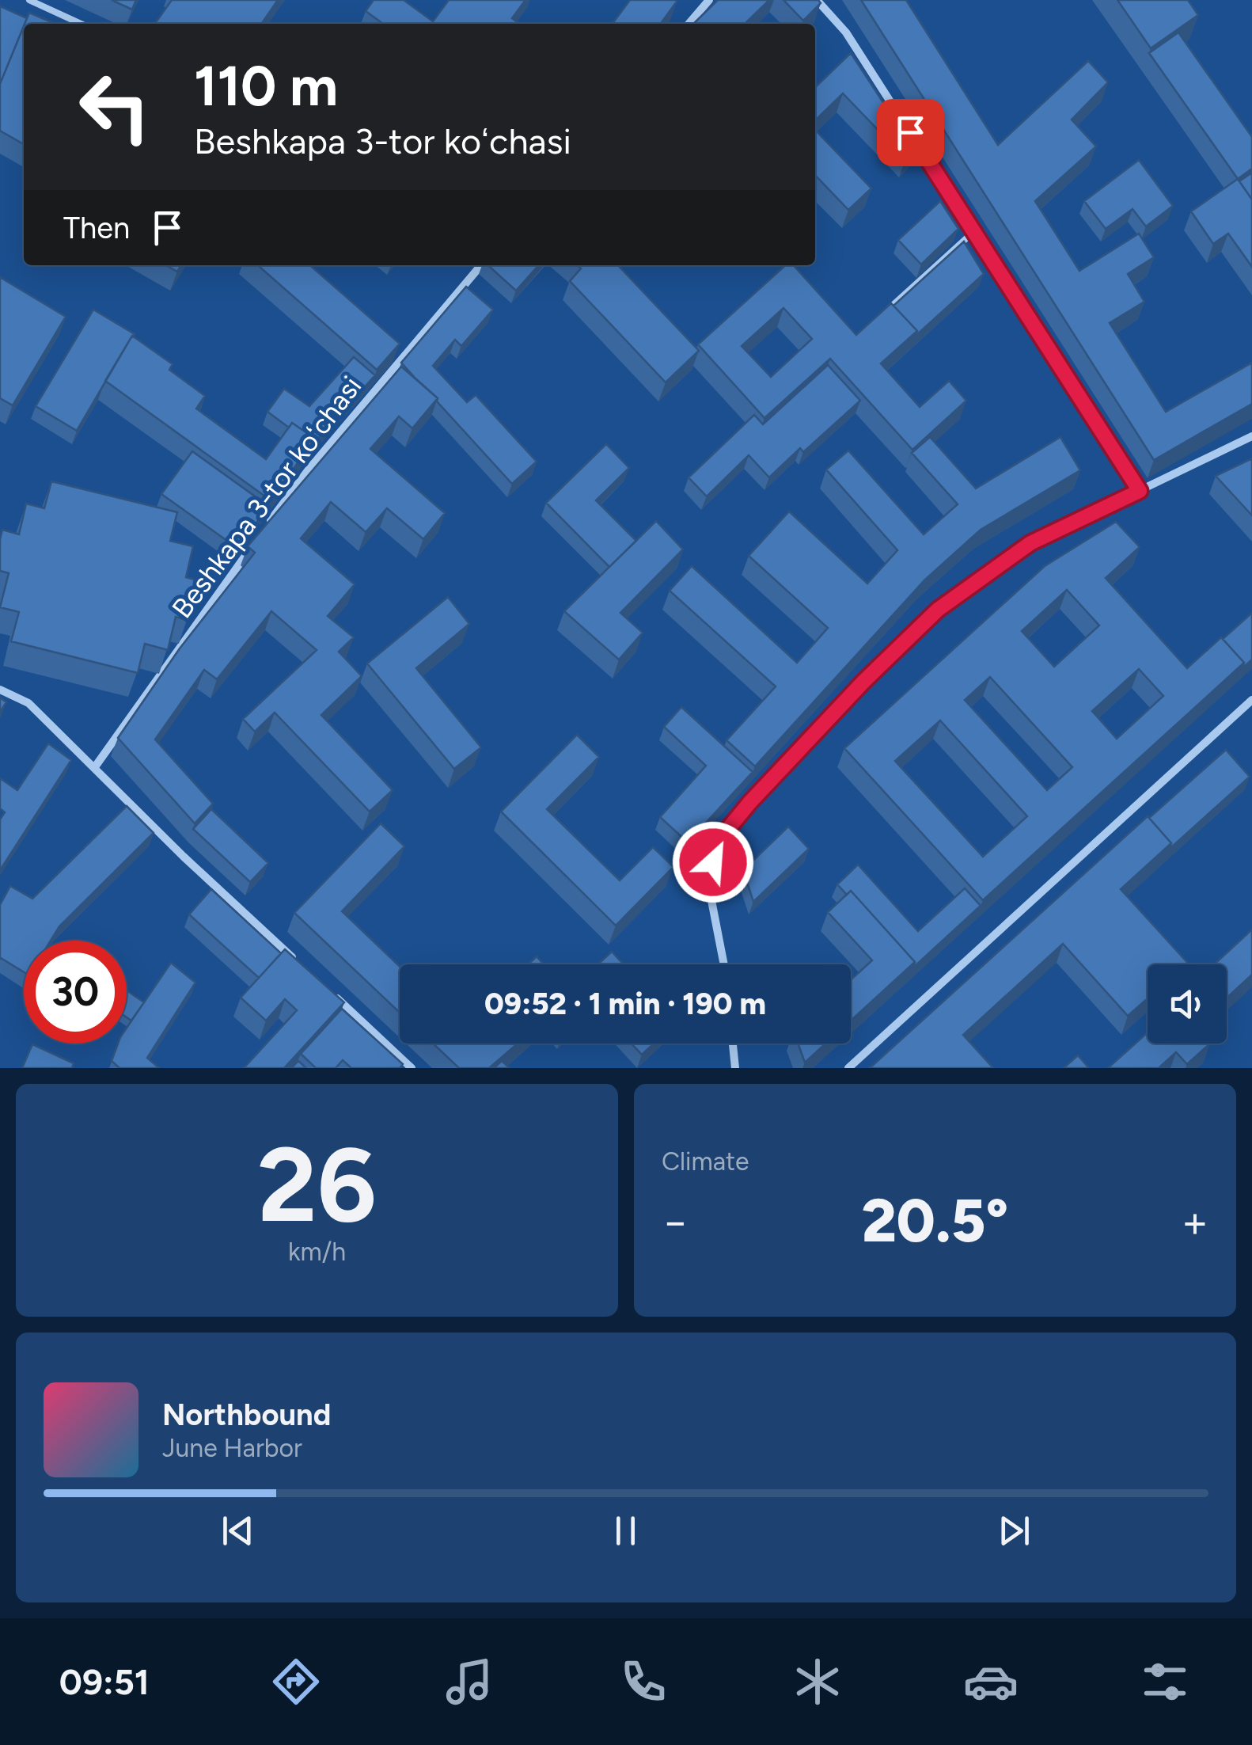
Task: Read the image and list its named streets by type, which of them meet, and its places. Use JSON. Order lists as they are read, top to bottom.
{
  "streets": {
    "street": ["Beshkapa 3-tor koʻchasi"]
  },
  "page": {
    "turn": ["110 m", "Beshkapa 3-tor koʻchasi"],
    "then": "Then",
    "limit": "30",
    "trip": "09:52 · 1 min · 190 m",
    "tile": [
      ["26", "km/h"],
      "Climate"
    ],
    "heat": ["−", "20.5°", "+"],
    "song": ["Northbound", "June Harbor"],
    "tabs": "09:51"
  }
}
